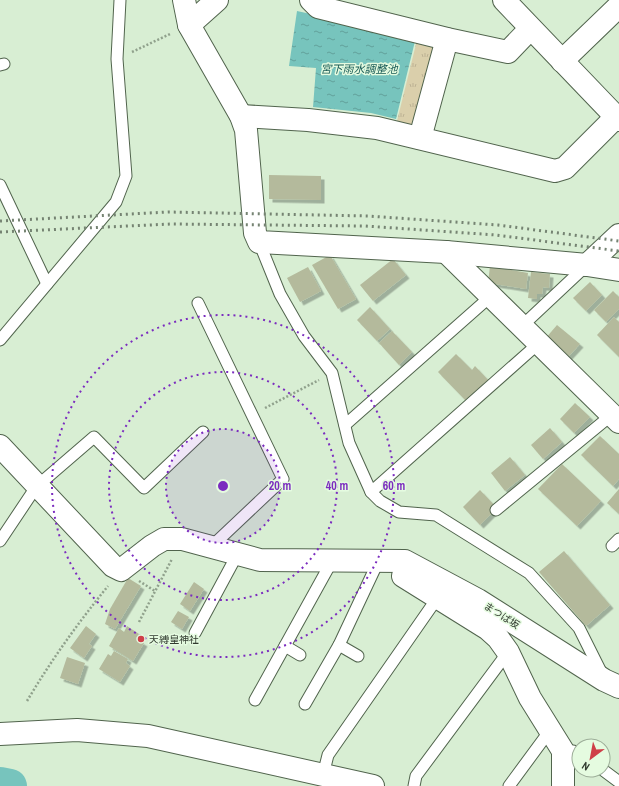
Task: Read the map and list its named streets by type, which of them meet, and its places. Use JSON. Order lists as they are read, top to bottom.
{
  "streets": {
    "street": ["まつば坂"]
  },
  "water": ["宮下雨水調整池"],
  "places": ["天縛皇神社"],
  "north": "bottom left",
  "rings": ["20 m", "40 m", "60 m"]
}
